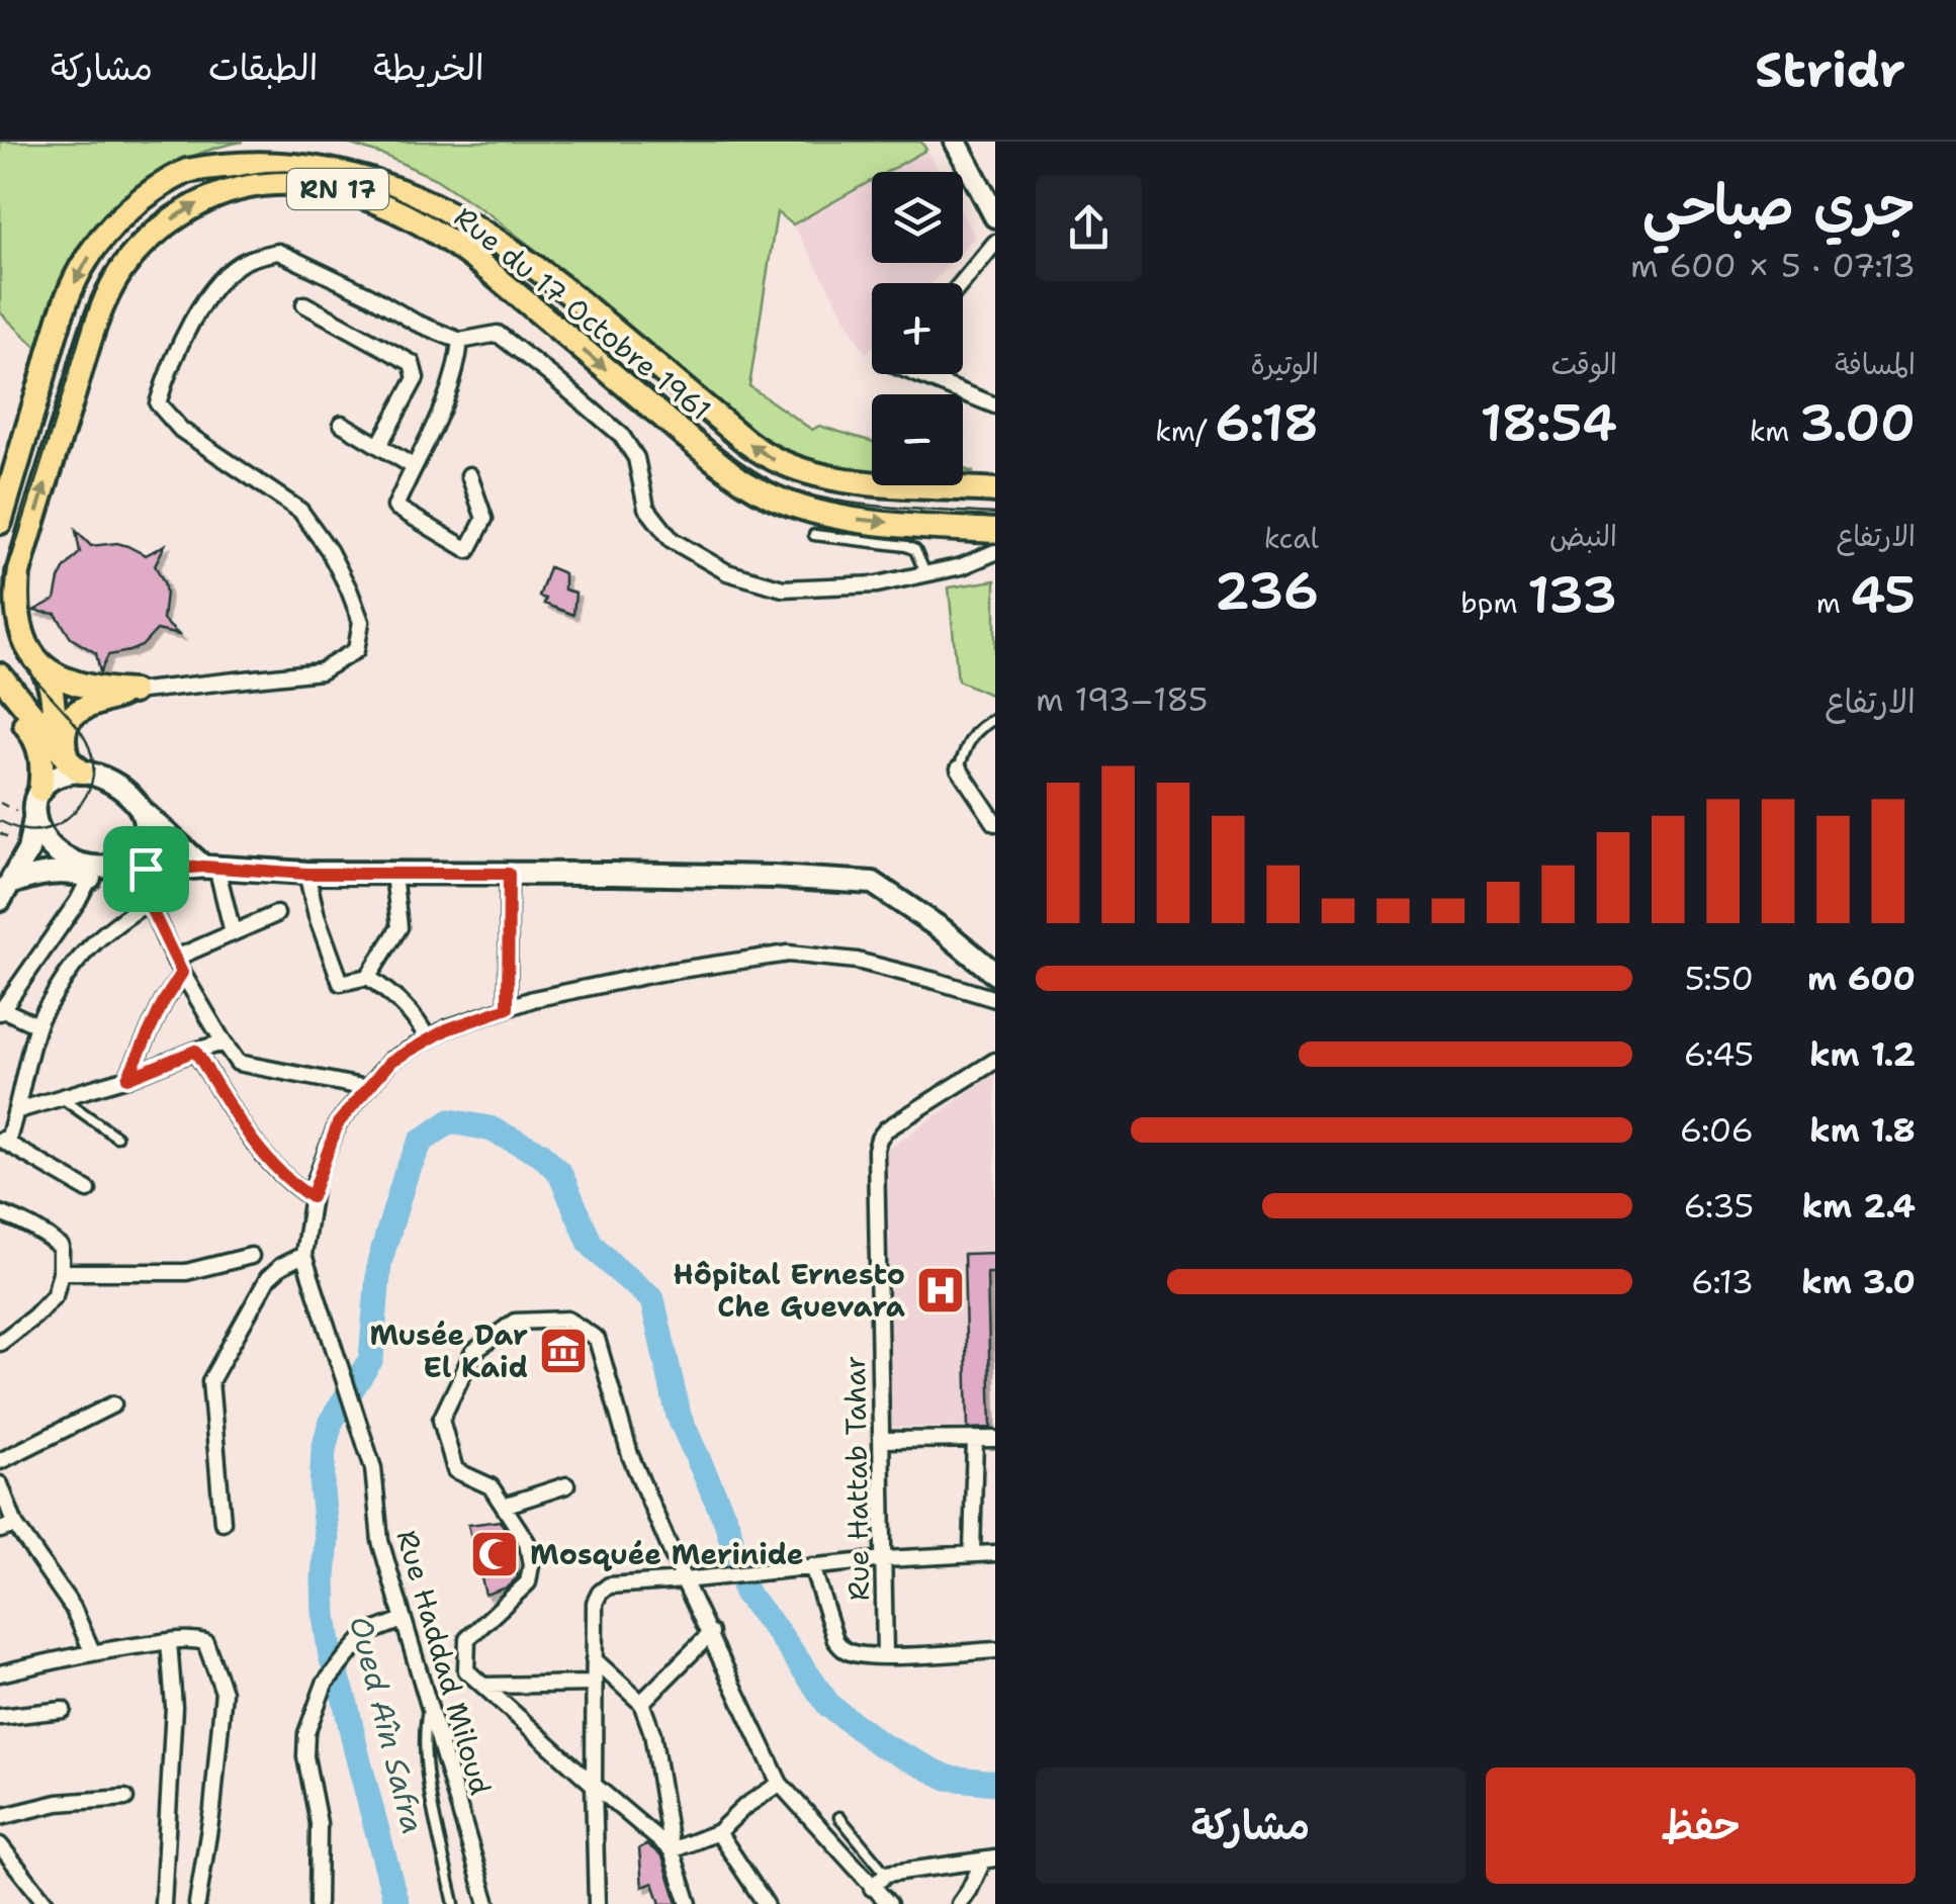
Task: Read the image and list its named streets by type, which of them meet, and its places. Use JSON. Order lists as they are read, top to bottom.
{
  "streets": {
    "main road": ["RN 17", "Rue du 17 Octobre 1961"],
    "street": ["Rue Hattab Tahar", "Rue Haddad Miloud"]
  },
  "water": ["Oued Aîn Safra"],
  "places": {
    "hospital": ["Hôpital Ernesto Che Guevara"],
    "museum": ["Musée Dar El Kaid"],
    "mosque": ["Mosquée Merinide"]
  },
  "page": {
    "header": "Stridr",
    "nav": ["الخريطة", "الطبقات", "مشاركة"],
    "heading": ["جري صباحي", "07:13 · 5 × 600 m"],
    "map_buttons": ["+", "−"],
    "stats": [
      ["المسافة", "3.00 km"],
      ["الوقت", "18:54"],
      ["الوتيرة", "6:18 /km"],
      ["الارتفاع", "45 m"],
      ["النبض", "133 bpm"],
      ["kcal", "236"]
    ],
    "chart": ["الارتفاع", "185–193 m"],
    "list": [
      {
        "name": "600 m",
        "note": "5:50"
      },
      {
        "name": "1.2 km",
        "note": "6:45"
      },
      {
        "name": "1.8 km",
        "note": "6:06"
      },
      {
        "name": "2.4 km",
        "note": "6:35"
      },
      {
        "name": "3.0 km",
        "note": "6:13"
      }
    ],
    "buttons": ["حفظ", "مشاركة"]
  }
}
